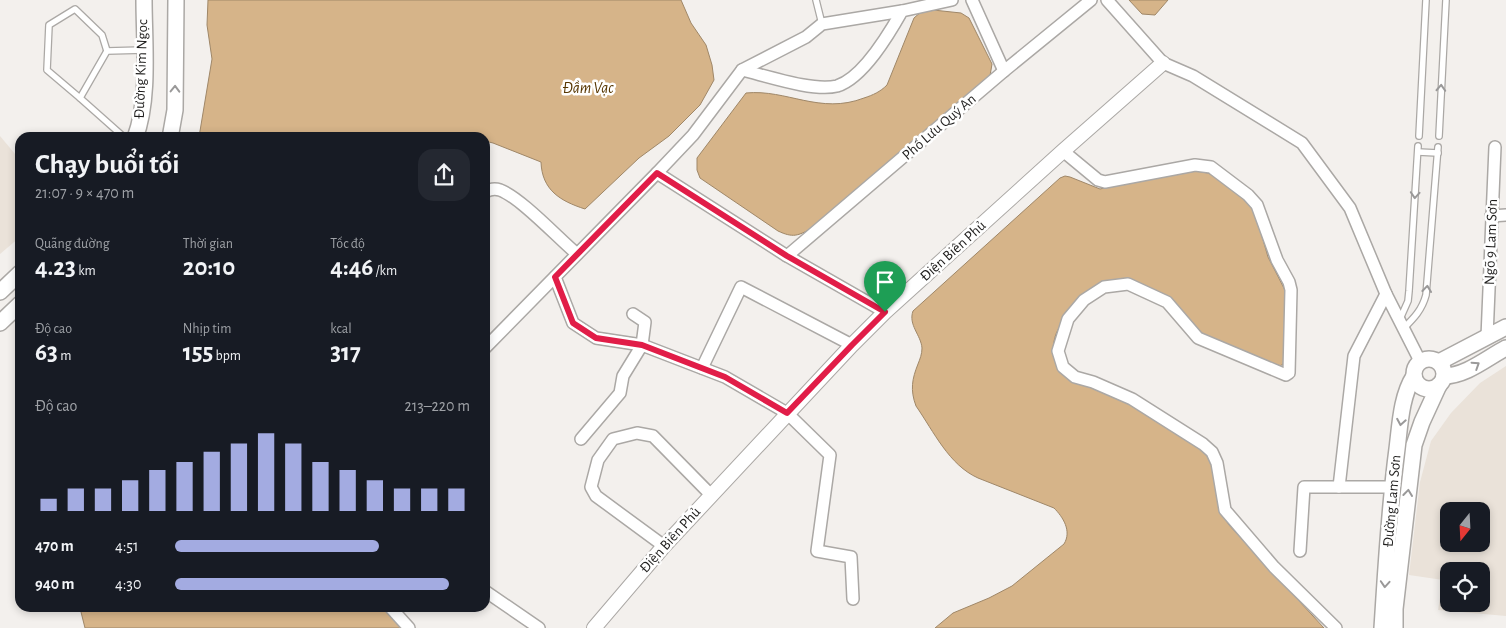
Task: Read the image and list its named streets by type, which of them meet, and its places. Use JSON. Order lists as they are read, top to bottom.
{
  "streets": {
    "main road": ["Đường Kim Ngọc", "Đường Lam Sơn"],
    "street": ["Phố Lưu Quý An", "Ngõ 9 Lam Sơn", "Điện Biên Phủ"]
  },
  "water": ["Đầm Vạc"],
  "north": "bottom",
  "page": {
    "heading": ["Chạy buổi tối", "21:07 · 9 × 470 m"],
    "stats": [
      ["Quãng đường", "4.23 km"],
      ["Thời gian", "20:10"],
      ["Tốc độ", "4:46 /km"],
      ["Độ cao", "63 m"],
      ["Nhịp tim", "155 bpm"],
      ["kcal", "317"]
    ],
    "chart": ["Độ cao", "213–220 m"],
    "list": [
      {
        "name": "470 m",
        "note": "4:51"
      },
      {
        "name": "940 m",
        "note": "4:30"
      }
    ]
  }
}
